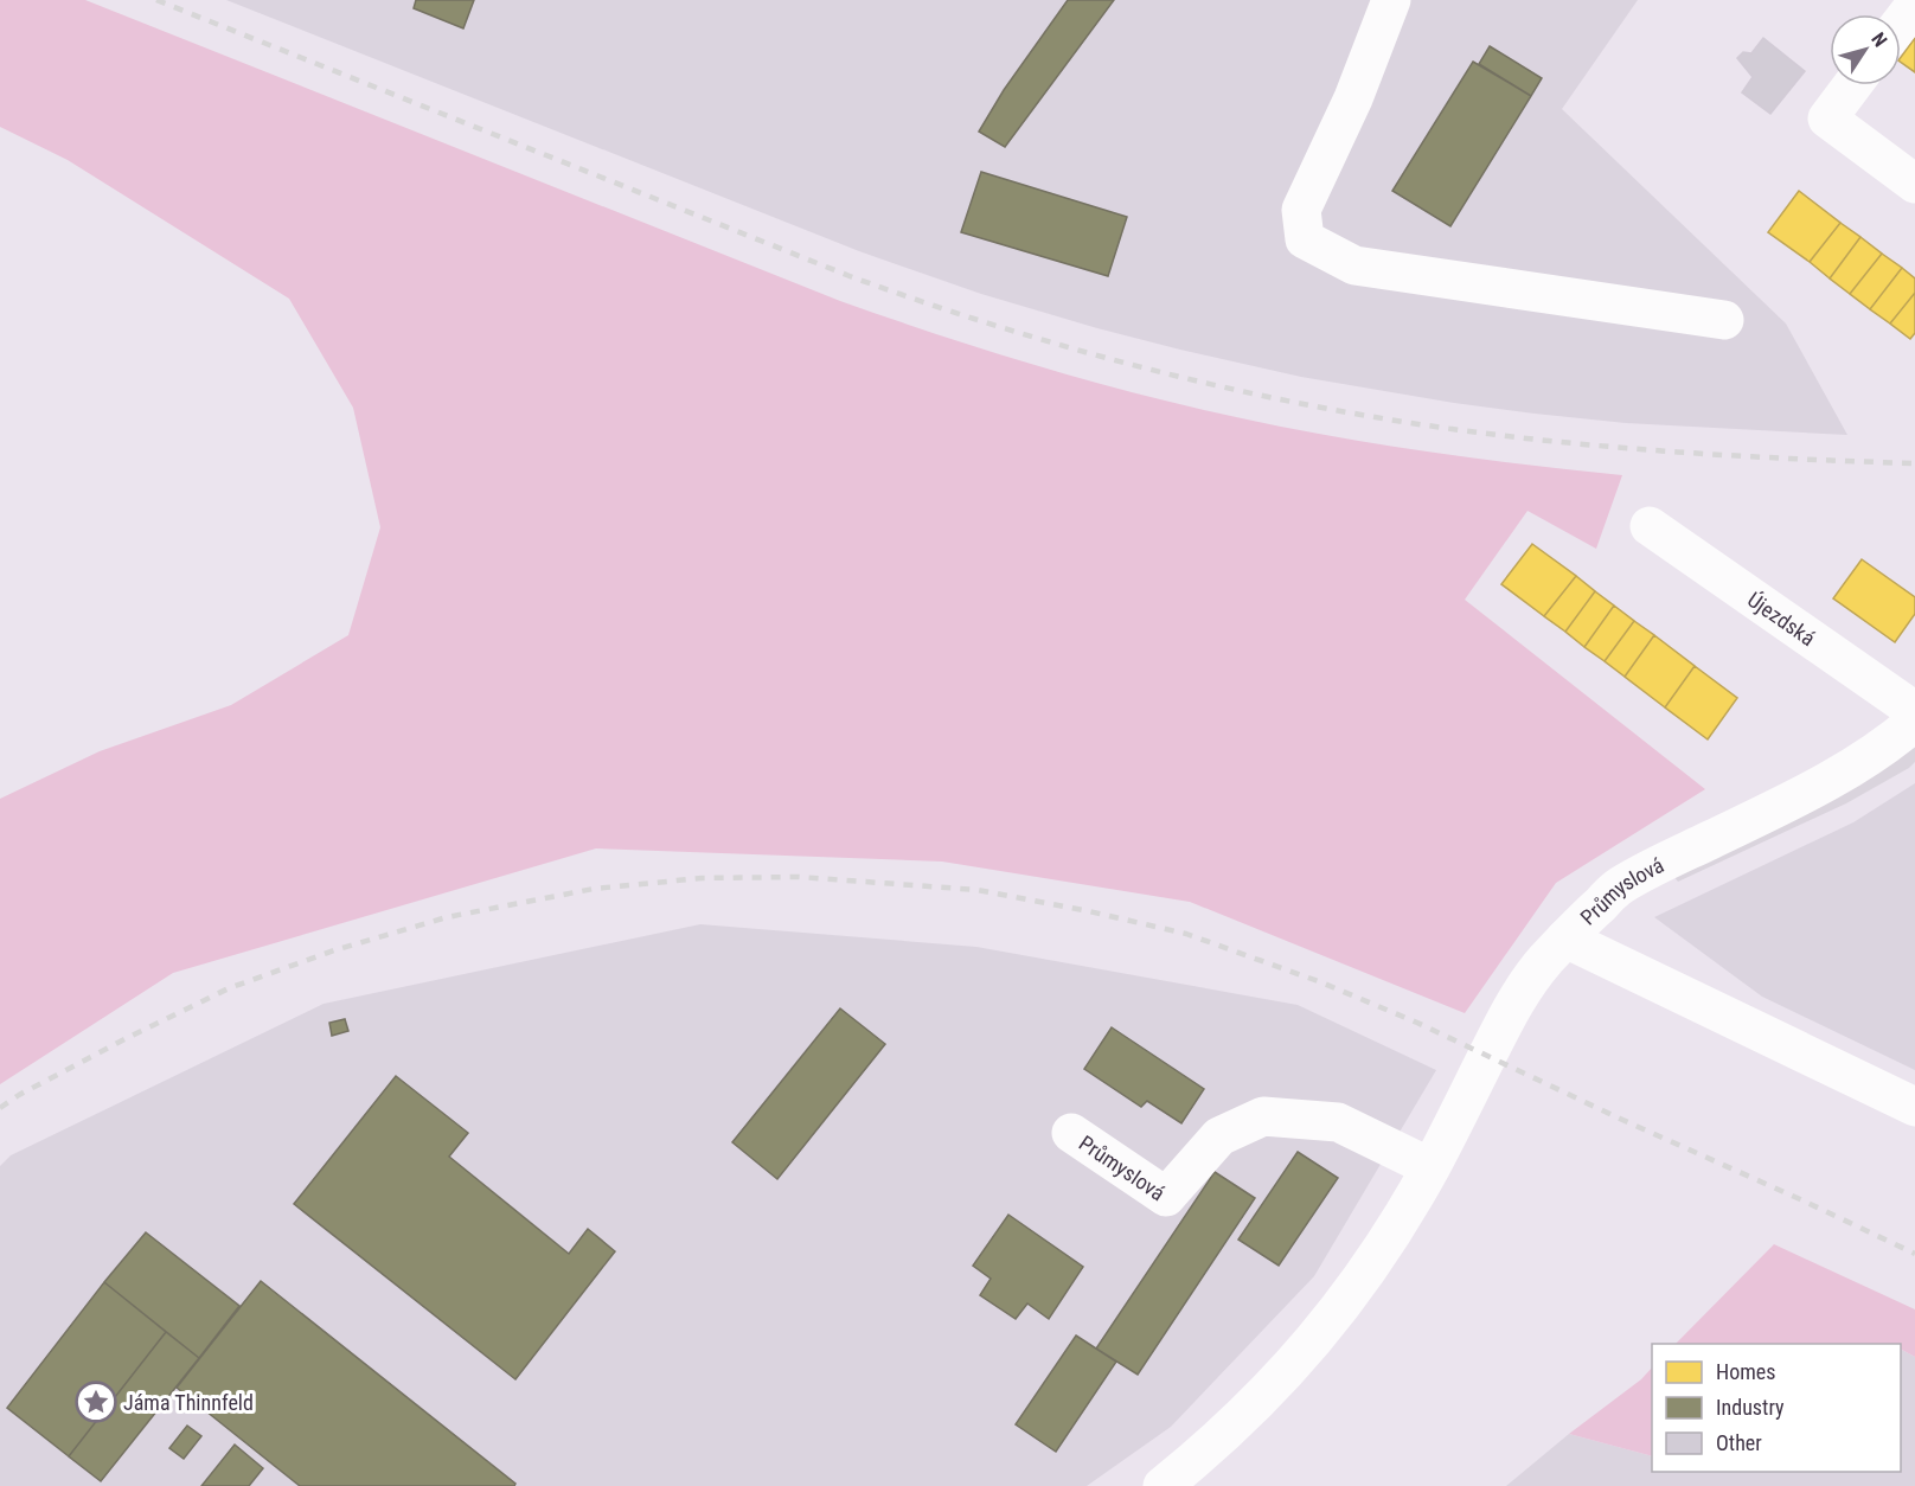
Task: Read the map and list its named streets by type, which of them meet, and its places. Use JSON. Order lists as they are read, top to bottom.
{
  "streets": {
    "street": ["Újezdská", "Průmyslová"]
  },
  "places": {
    "place": ["Jáma Thinnfeld"]
  },
  "legend": ["Homes", "Industry", "Other"],
  "north": "top right"
}
